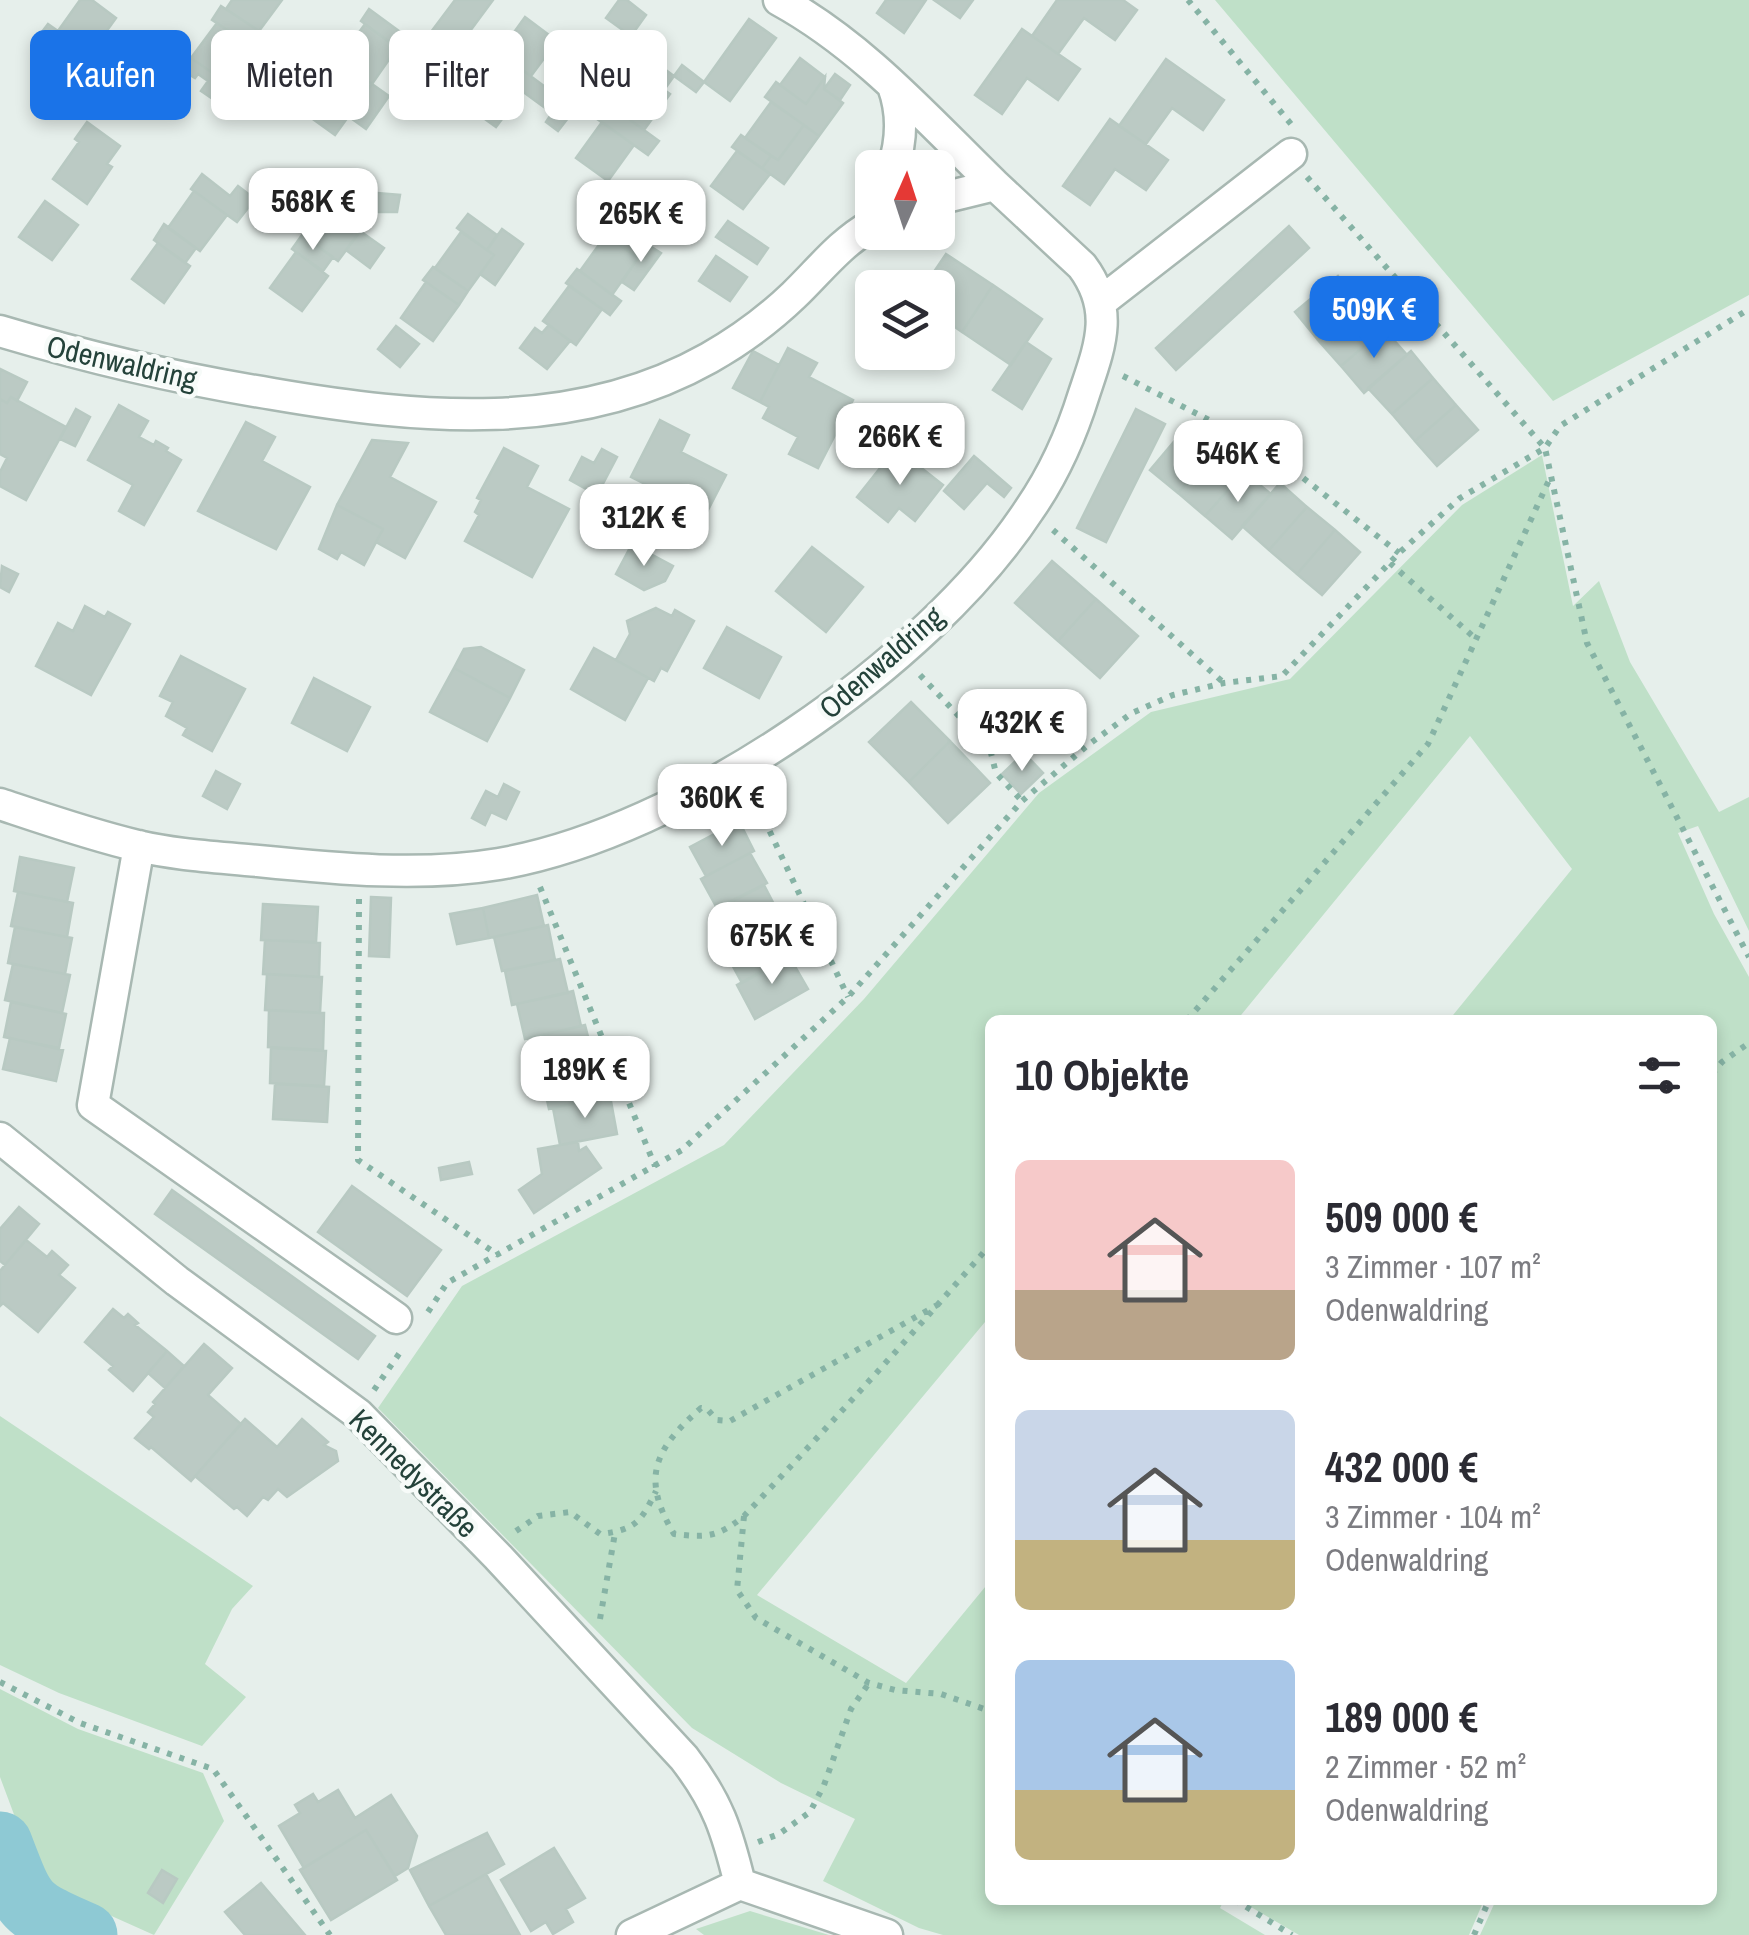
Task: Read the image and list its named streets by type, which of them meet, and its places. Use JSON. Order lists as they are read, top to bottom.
{
  "streets": {
    "street": ["Odenwaldring", "Kennedystraße"]
  },
  "north": "top",
  "page": {
    "chip": [
      "Kaufen",
      "Mieten",
      "Filter",
      "Neu"
    ],
    "price": [
      "568K €",
      "265K €",
      "509K €",
      "266K €",
      "546K €",
      "312K €",
      "432K €",
      "360K €",
      "675K €",
      "189K €"
    ],
    "heading": "10 Objekte",
    "list": [
      {
        "name": "509 000 €",
        "note": "3 Zimmer · 107 m² · Odenwaldring"
      },
      {
        "name": "432 000 €",
        "note": "3 Zimmer · 104 m² · Odenwaldring"
      },
      {
        "name": "189 000 €",
        "note": "2 Zimmer · 52 m² · Odenwaldring"
      }
    ]
  }
}
